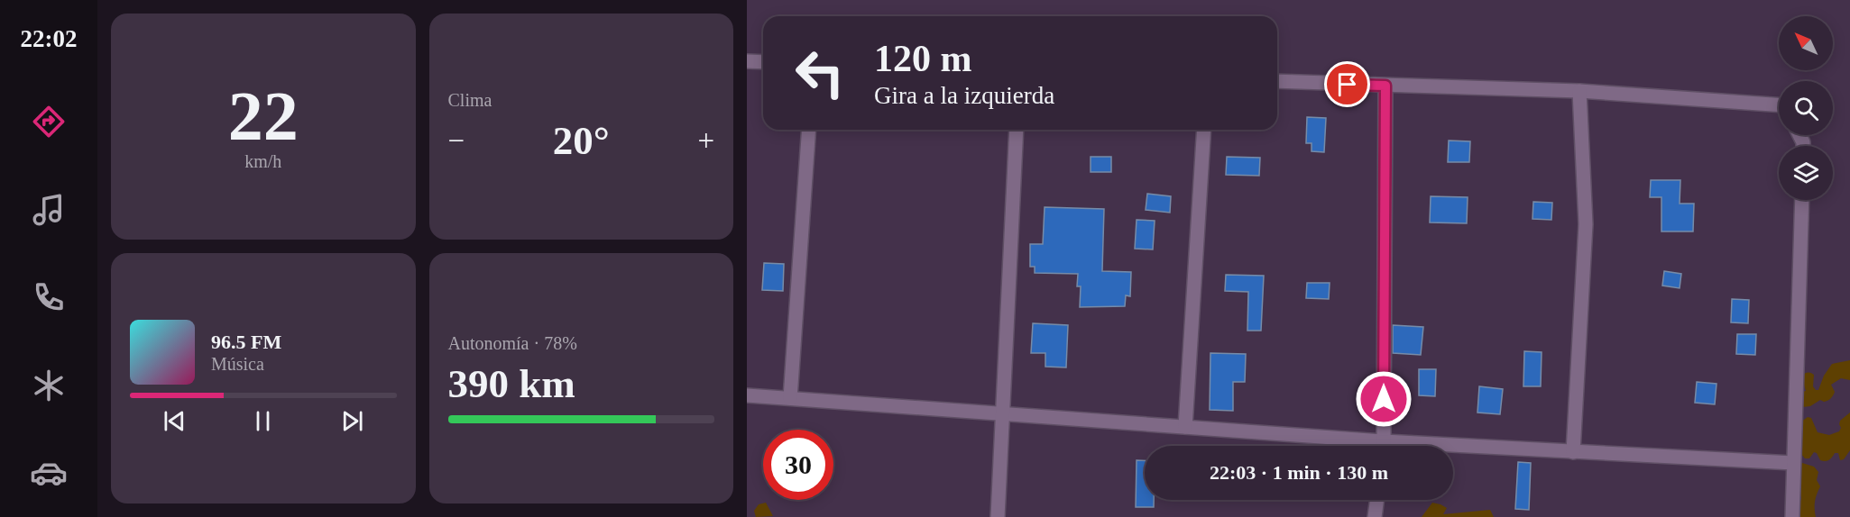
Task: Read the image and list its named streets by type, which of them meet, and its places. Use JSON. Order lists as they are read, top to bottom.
{
  "north": "top left",
  "page": {
    "tabs": "22:02",
    "tile": [
      ["22", "km/h"],
      "Clima",
      ["Autonomía · 78%", "390 km"]
    ],
    "turn": ["120 m", "Gira a la izquierda"],
    "heat": ["−", "20°", "+"],
    "song": ["96.5 FM", "Música"],
    "limit": "30",
    "trip": "22:03 · 1 min · 130 m"
  }
}
